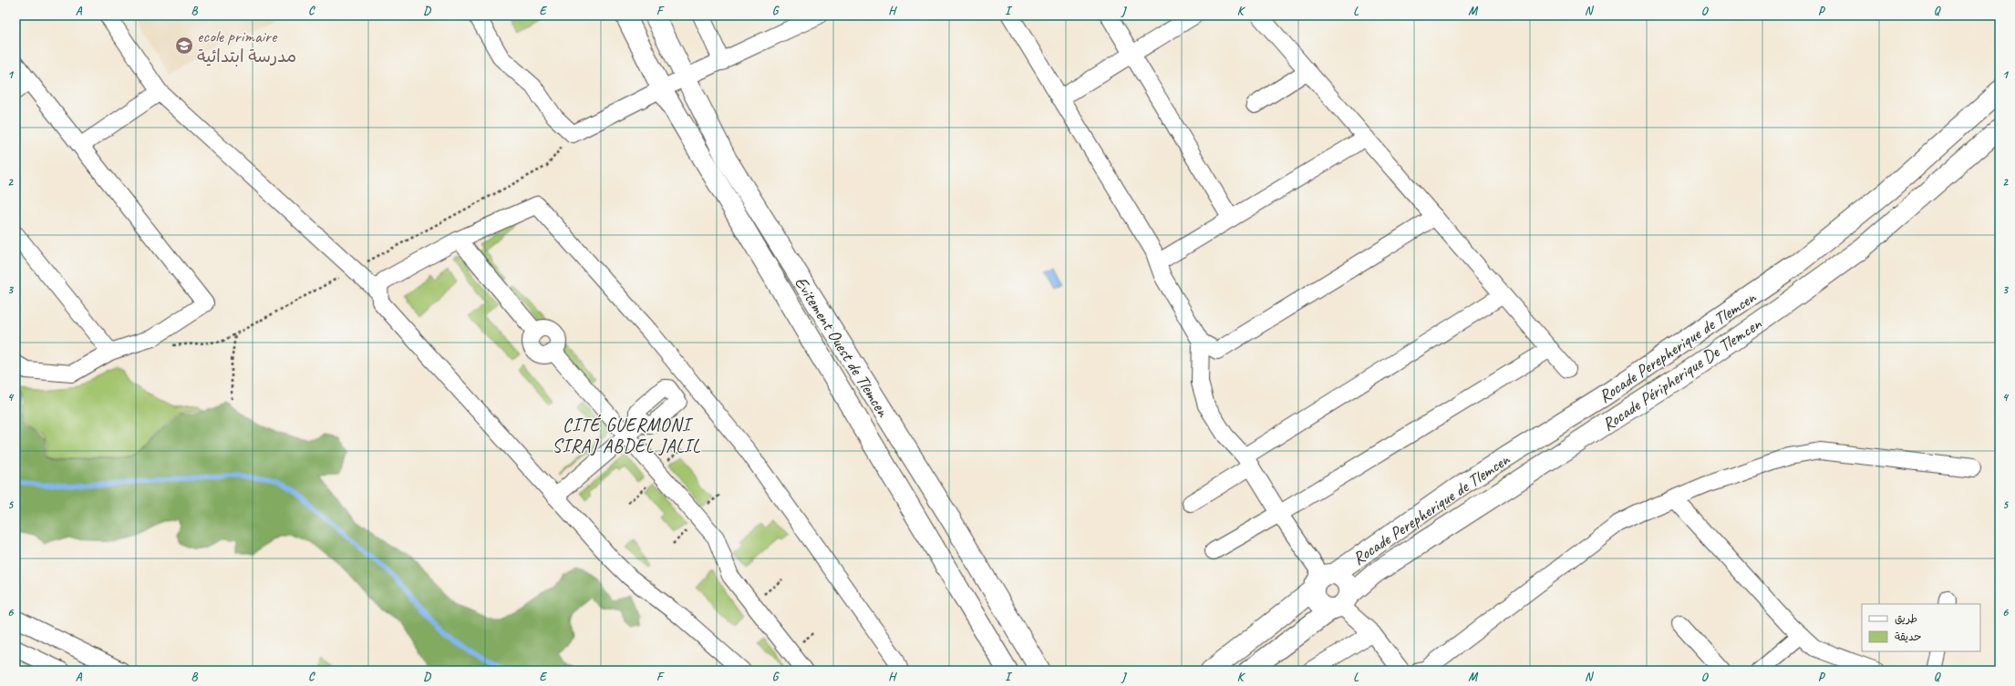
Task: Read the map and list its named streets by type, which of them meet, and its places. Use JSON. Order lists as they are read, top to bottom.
{
  "streets": {
    "highway": ["Evitement Ouest de Tlemcen", "Rocade Perepherique de Tlemcen", "Rocade Péripherique De Tlemcen"]
  },
  "districts": ["CITÉ GUERMONI SIRAJ ABDEL JALIL"],
  "places": {
    "school or university": ["ecole primaire مدرسة ابتدائية"]
  },
  "legend": ["طريق", "حديقة"],
  "grid": {
    "columns": [
      "A",
      "B",
      "C",
      "D",
      "E",
      "F",
      "G",
      "H",
      "I",
      "J",
      "K",
      "L",
      "M",
      "N",
      "O",
      "P",
      "Q"
    ],
    "rows": [
      "1",
      "2",
      "3",
      "4",
      "5",
      "6"
    ]
  }
}
